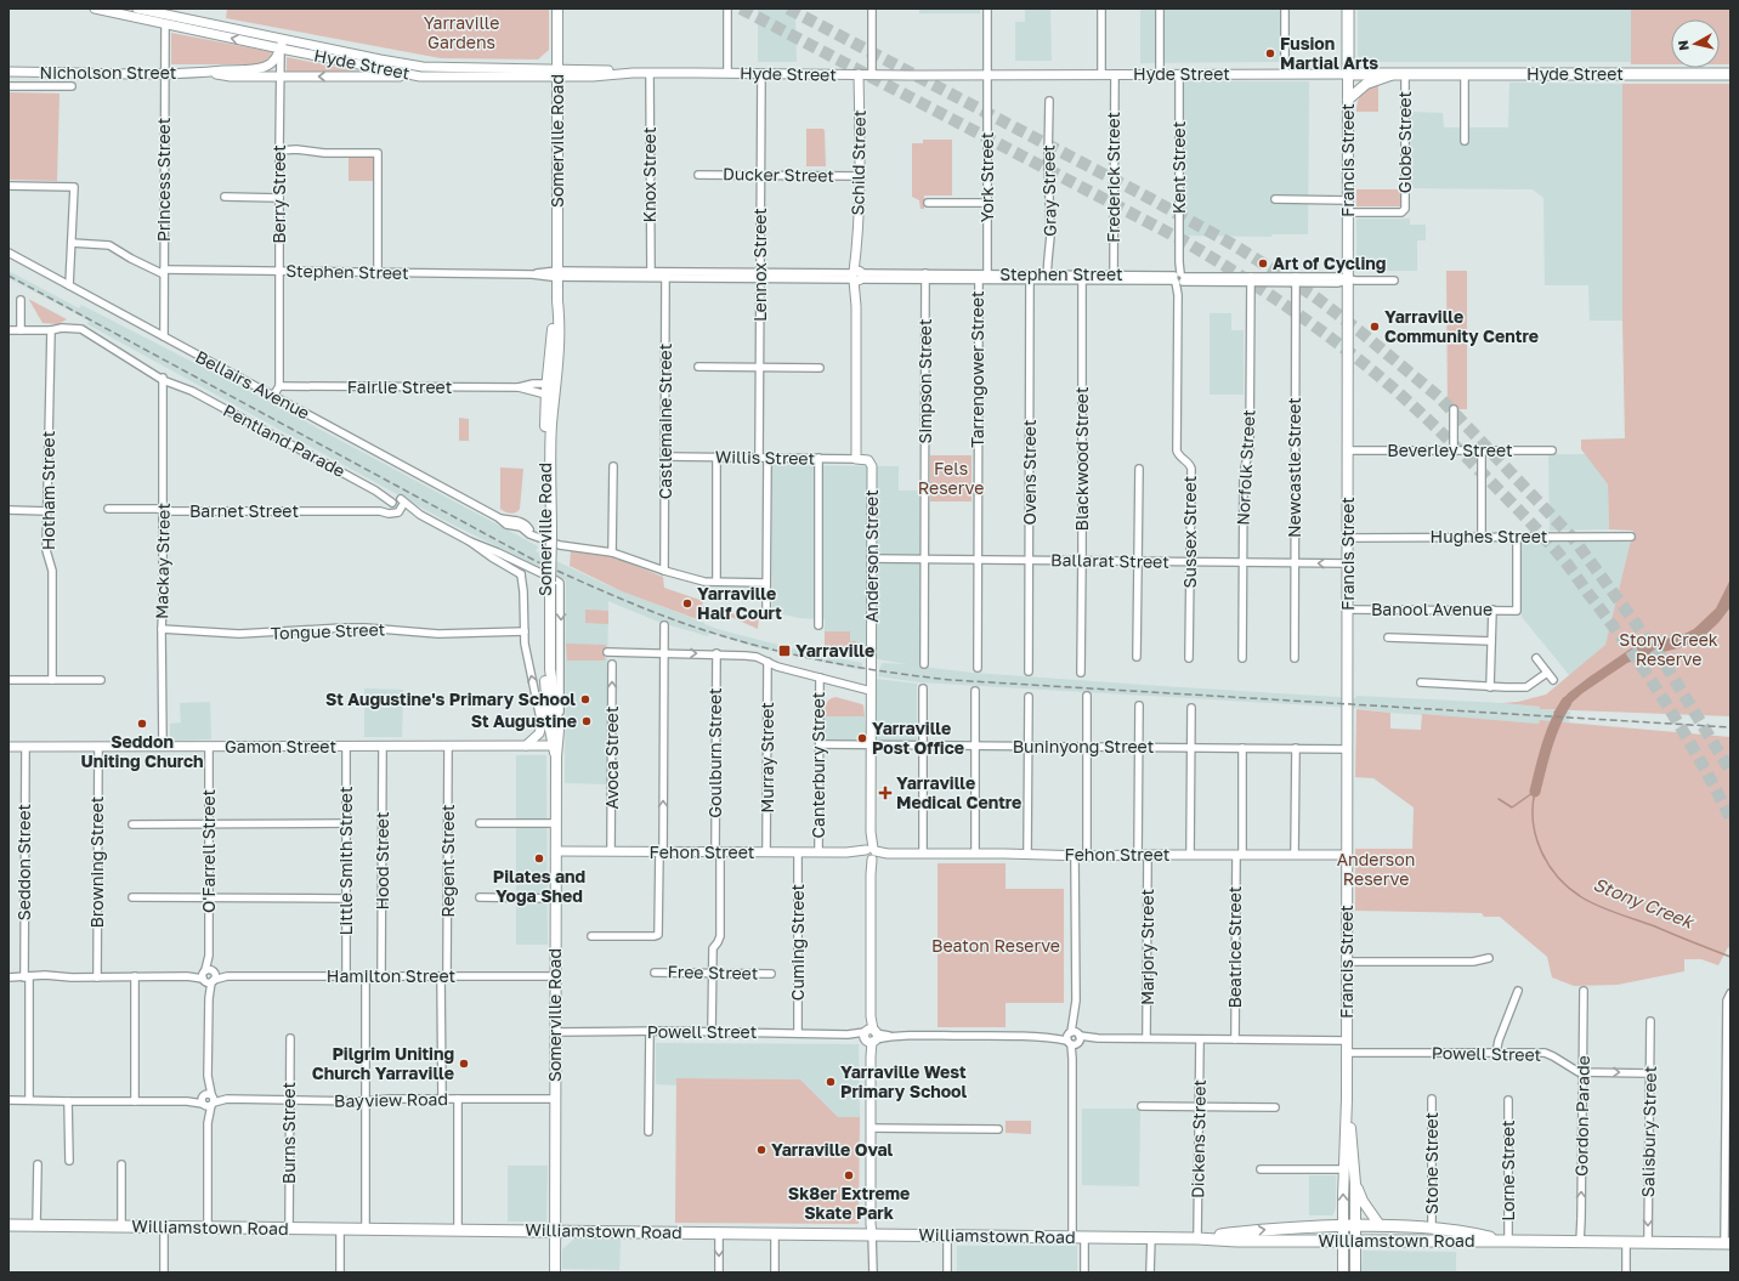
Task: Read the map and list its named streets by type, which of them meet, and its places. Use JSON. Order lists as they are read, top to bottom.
{
  "streets": {
    "main road": [
      "Hyde Street",
      "Somerville Road",
      "Francis Street",
      "Williamstown Road"
    ],
    "street": [
      "Nicholson Street",
      "Globe Street",
      "Schild Street",
      "Kent Street",
      "Knox Street",
      "Ducker Street",
      "York Street",
      "Frederick Street",
      "Princess Street",
      "Gray Street",
      "Berry Street",
      "Lennox Street",
      "Stephen Street",
      "Tarrengower Street",
      "Simpson Street",
      "Bellairs Avenue",
      "Fairlie Street",
      "Castlemaine Street",
      "Pentland Parade",
      "Beverley Street",
      "Willis Street",
      "Blackwood Street",
      "Norfolk Street",
      "Newcastle Street",
      "Ovens Street",
      "Hotham Street",
      "Barnet Street",
      "Sussex Street",
      "Hughes Street",
      "Anderson Street",
      "Mackay Street",
      "Ballarat Street",
      "Banool Avenue",
      "Tongue Street",
      "Gamon Street",
      "Buninyong Street",
      "Goulburn Street",
      "Avoca Street",
      "Murray Street",
      "Canterbury Street",
      "O'Farrell Street",
      "Fehon Street",
      "Little Smith Street",
      "Hood Street",
      "Regent Street",
      "Seddon Street",
      "Browning Street",
      "Cuming Street",
      "Marjory Street",
      "Beatrice Street",
      "Free Street",
      "Hamilton Street",
      "Powell Street",
      "Bayview Road",
      "Gordon Parade",
      "Salisbury Street",
      "Burns Street",
      "Dickens Street",
      "Stone Street",
      "Lorne Street"
    ]
  },
  "crossings": [
    ["Hyde Street", "Nicholson Street"],
    ["Hyde Street", "Somerville Road"],
    ["Hyde Street", "Globe Street"],
    ["Hyde Street", "Francis Street"],
    ["Hyde Street", "Schild Street"],
    ["Hyde Street", "Kent Street"],
    ["Hyde Street", "Knox Street"],
    ["Hyde Street", "York Street"],
    ["Hyde Street", "Frederick Street"],
    ["Hyde Street", "Princess Street"],
    ["Hyde Street", "Berry Street"],
    ["Hyde Street", "Lennox Street"],
    ["Nicholson Street", "Princess Street"],
    ["Nicholson Street", "Berry Street"],
    ["Somerville Road", "Stephen Street"],
    ["Somerville Road", "Bellairs Avenue"],
    ["Somerville Road", "Fairlie Street"],
    ["Somerville Road", "Pentland Parade"],
    ["Somerville Road", "Tongue Street"],
    ["Somerville Road", "Gamon Street"],
    ["Somerville Road", "Fehon Street"],
    ["Somerville Road", "Hamilton Street"],
    ["Somerville Road", "Powell Street"],
    ["Somerville Road", "Bayview Road"],
    ["Somerville Road", "Williamstown Road"],
    ["Globe Street", "Francis Street"],
    ["Francis Street", "Stephen Street"],
    ["Francis Street", "Beverley Street"],
    ["Francis Street", "Hughes Street"],
    ["Francis Street", "Ballarat Street"],
    ["Francis Street", "Banool Avenue"],
    ["Francis Street", "Buninyong Street"],
    ["Francis Street", "Fehon Street"],
    ["Francis Street", "Powell Street"],
    ["Francis Street", "Williamstown Road"],
    ["Schild Street", "Ducker Street"],
    ["Schild Street", "Stephen Street"],
    ["Schild Street", "Willis Street"],
    ["Kent Street", "Stephen Street"],
    ["Kent Street", "Sussex Street"],
    ["Knox Street", "Stephen Street"],
    ["Ducker Street", "Lennox Street"],
    ["York Street", "Stephen Street"],
    ["Frederick Street", "Stephen Street"],
    ["Princess Street", "Stephen Street"],
    ["Princess Street", "Bellairs Avenue"],
    ["Gray Street", "Stephen Street"],
    ["Berry Street", "Stephen Street"],
    ["Berry Street", "Bellairs Avenue"],
    ["Berry Street", "Fairlie Street"],
    ["Lennox Street", "Stephen Street"],
    ["Lennox Street", "Willis Street"],
    ["Stephen Street", "Tarrengower Street"],
    ["Stephen Street", "Simpson Street"],
    ["Stephen Street", "Castlemaine Street"],
    ["Stephen Street", "Blackwood Street"],
    ["Stephen Street", "Norfolk Street"],
    ["Stephen Street", "Newcastle Street"],
    ["Stephen Street", "Ovens Street"],
    ["Stephen Street", "Sussex Street"],
    ["Tarrengower Street", "Ballarat Street"],
    ["Simpson Street", "Ballarat Street"],
    ["Bellairs Avenue", "Castlemaine Street"],
    ["Castlemaine Street", "Willis Street"],
    ["Pentland Parade", "Hotham Street"],
    ["Pentland Parade", "Barnet Street"],
    ["Pentland Parade", "Mackay Street"],
    ["Willis Street", "Anderson Street"],
    ["Blackwood Street", "Ballarat Street"],
    ["Norfolk Street", "Ballarat Street"],
    ["Newcastle Street", "Ballarat Street"],
    ["Ovens Street", "Ballarat Street"],
    ["Barnet Street", "Mackay Street"],
    ["Sussex Street", "Ballarat Street"],
    ["Hughes Street", "Banool Avenue"],
    ["Anderson Street", "Ballarat Street"],
    ["Anderson Street", "Buninyong Street"],
    ["Anderson Street", "Fehon Street"],
    ["Anderson Street", "Powell Street"],
    ["Anderson Street", "Williamstown Road"],
    ["Mackay Street", "Tongue Street"],
    ["Mackay Street", "Gamon Street"],
    ["Gamon Street", "O'Farrell Street"],
    ["Gamon Street", "Little Smith Street"],
    ["Gamon Street", "Hood Street"],
    ["Gamon Street", "Regent Street"],
    ["Gamon Street", "Seddon Street"],
    ["Gamon Street", "Browning Street"],
    ["Buninyong Street", "Canterbury Street"],
    ["Buninyong Street", "Marjory Street"],
    ["Buninyong Street", "Beatrice Street"],
    ["Goulburn Street", "Fehon Street"],
    ["Goulburn Street", "Free Street"],
    ["Goulburn Street", "Powell Street"],
    ["Avoca Street", "Fehon Street"],
    ["Murray Street", "Fehon Street"],
    ["Canterbury Street", "Fehon Street"],
    ["O'Farrell Street", "Hamilton Street"],
    ["O'Farrell Street", "Bayview Road"],
    ["O'Farrell Street", "Williamstown Road"],
    ["Fehon Street", "Cuming Street"],
    ["Fehon Street", "Marjory Street"],
    ["Fehon Street", "Beatrice Street"],
    ["Little Smith Street", "Hamilton Street"],
    ["Hood Street", "Hamilton Street"],
    ["Regent Street", "Hamilton Street"],
    ["Regent Street", "Bayview Road"],
    ["Seddon Street", "Hamilton Street"],
    ["Seddon Street", "Bayview Road"],
    ["Browning Street", "Hamilton Street"],
    ["Cuming Street", "Powell Street"],
    ["Marjory Street", "Powell Street"],
    ["Beatrice Street", "Powell Street"],
    ["Powell Street", "Gordon Parade"],
    ["Powell Street", "Salisbury Street"],
    ["Powell Street", "Dickens Street"],
    ["Bayview Road", "Burns Street"],
    ["Gordon Parade", "Williamstown Road"],
    ["Salisbury Street", "Williamstown Road"],
    ["Burns Street", "Williamstown Road"],
    ["Dickens Street", "Williamstown Road"],
    ["Stone Street", "Williamstown Road"],
    ["Lorne Street", "Williamstown Road"]
  ],
  "one_way": ["Gordon Parade", "Salisbury Street"],
  "water": ["Stony Creek"],
  "parks": [
    "Yarraville Gardens",
    "Fels Reserve",
    "Stony Creek Reserve",
    "Anderson Reserve",
    "Beaton Reserve"
  ],
  "places": {
    "other": [
      "Fusion Martial Arts",
      "Art of Cycling",
      "Yarraville Community Centre",
      "Yarraville Half Court",
      "St Augustine's Primary School",
      "St Augustine",
      "Seddon Uniting Church",
      "Yarraville Post Office",
      "Pilates and Yoga Shed",
      "Pilgrim Uniting Church Yarraville",
      "Yarraville West Primary School",
      "Yarraville Oval",
      "Sk8er Extreme Skate Park"
    ],
    "transit": ["Yarraville"],
    "health": ["Yarraville Medical Centre"]
  },
  "north": "left"
}
